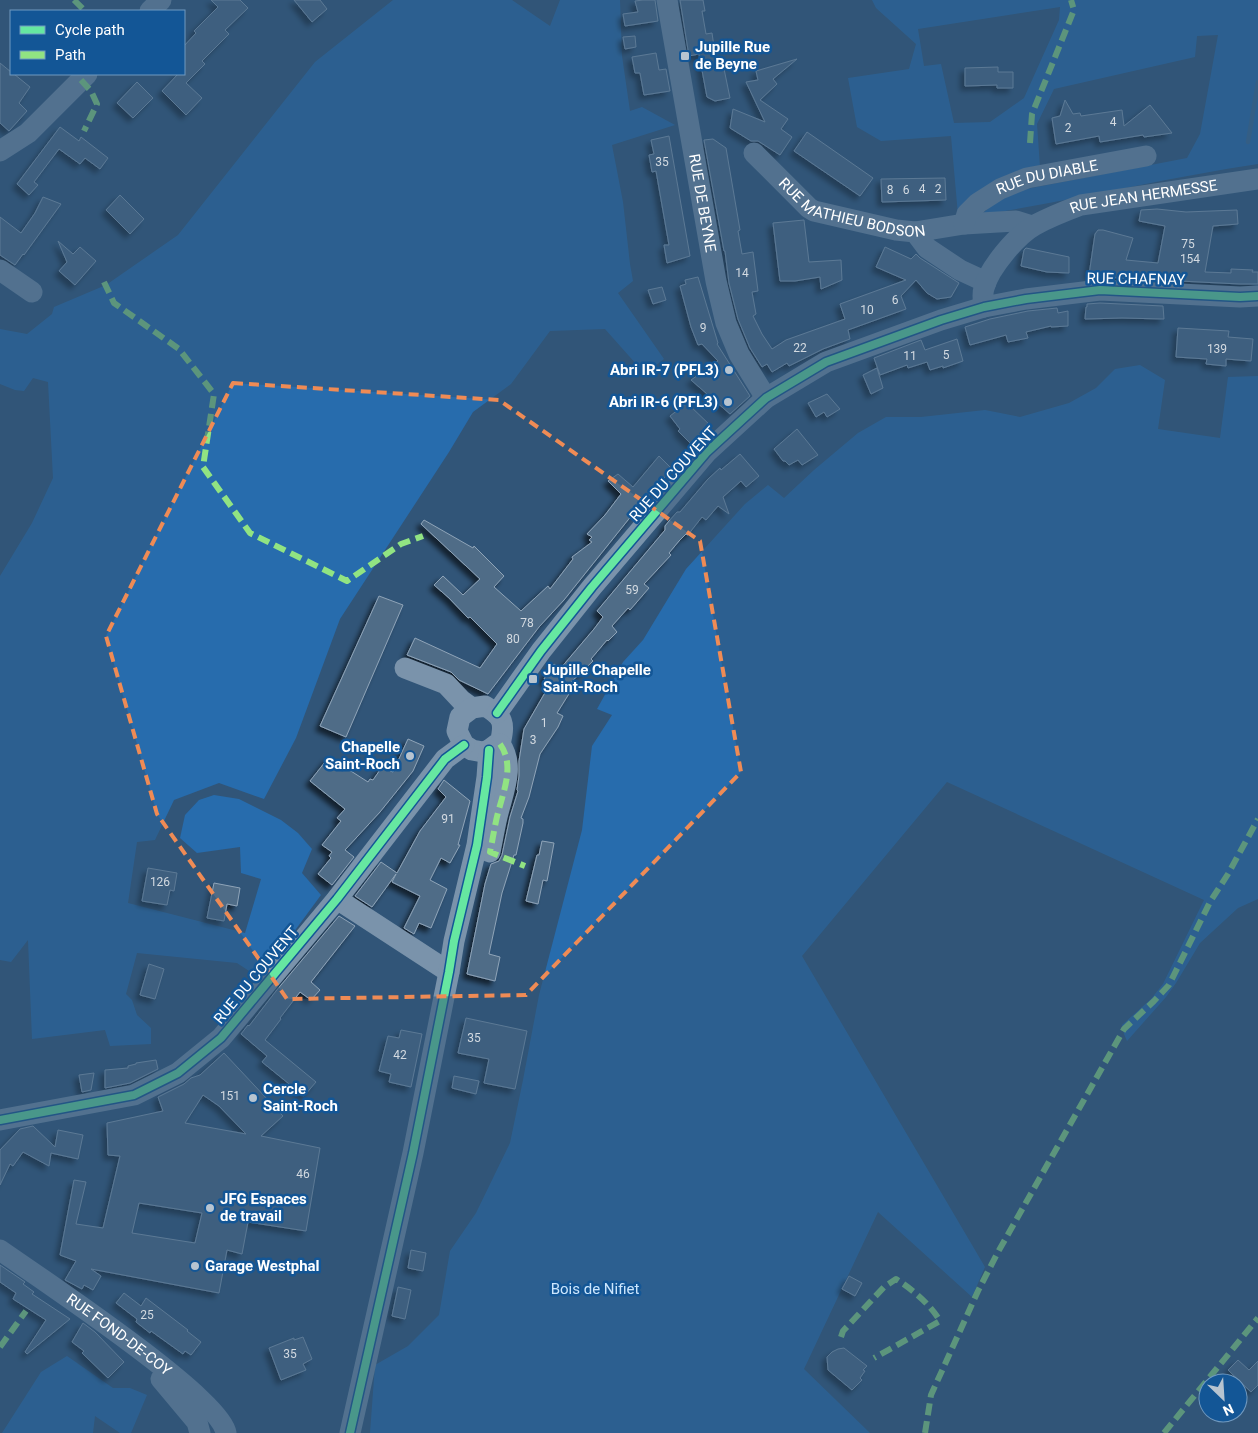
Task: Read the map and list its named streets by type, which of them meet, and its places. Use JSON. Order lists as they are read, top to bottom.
{
  "streets": {
    "street": [
      "RUE DU DIABLE",
      "RUE JEAN HERMESSE",
      "RUE MATHIEU BODSON",
      "RUE DE BEYNE",
      "RUE CHAFNAY",
      "RUE DU COUVENT",
      "RUE FOND-DE-COY"
    ]
  },
  "crossings": [
    ["RUE DU DIABLE", "RUE MATHIEU BODSON"],
    ["RUE JEAN HERMESSE", "RUE MATHIEU BODSON"],
    ["RUE DE BEYNE", "RUE DU COUVENT"],
    ["RUE CHAFNAY", "RUE DU COUVENT"]
  ],
  "parks": ["Bois de Nifiet"],
  "places": {
    "transit": ["Jupille Rue de Beyne", "Jupille Chapelle Saint-Roch"],
    "other": [
      "Abri IR-7 (PFL3)",
      "Abri IR-6 (PFL3)",
      "Chapelle Saint-Roch",
      "Cercle Saint-Roch",
      "JFG Espaces de travail",
      "Garage Westphal"
    ]
  },
  "house_numbers": [
    "4",
    "2",
    "35",
    "4",
    "2",
    "8",
    "6",
    "75",
    "154",
    "14",
    "6",
    "10",
    "9",
    "22",
    "139",
    "5",
    "11",
    "59",
    "78",
    "80",
    "1",
    "3",
    "91",
    "126",
    "35",
    "42",
    "151",
    "46",
    "25",
    "35"
  ],
  "legend": ["Cycle path", "Path"],
  "north": "bottom right"
}
